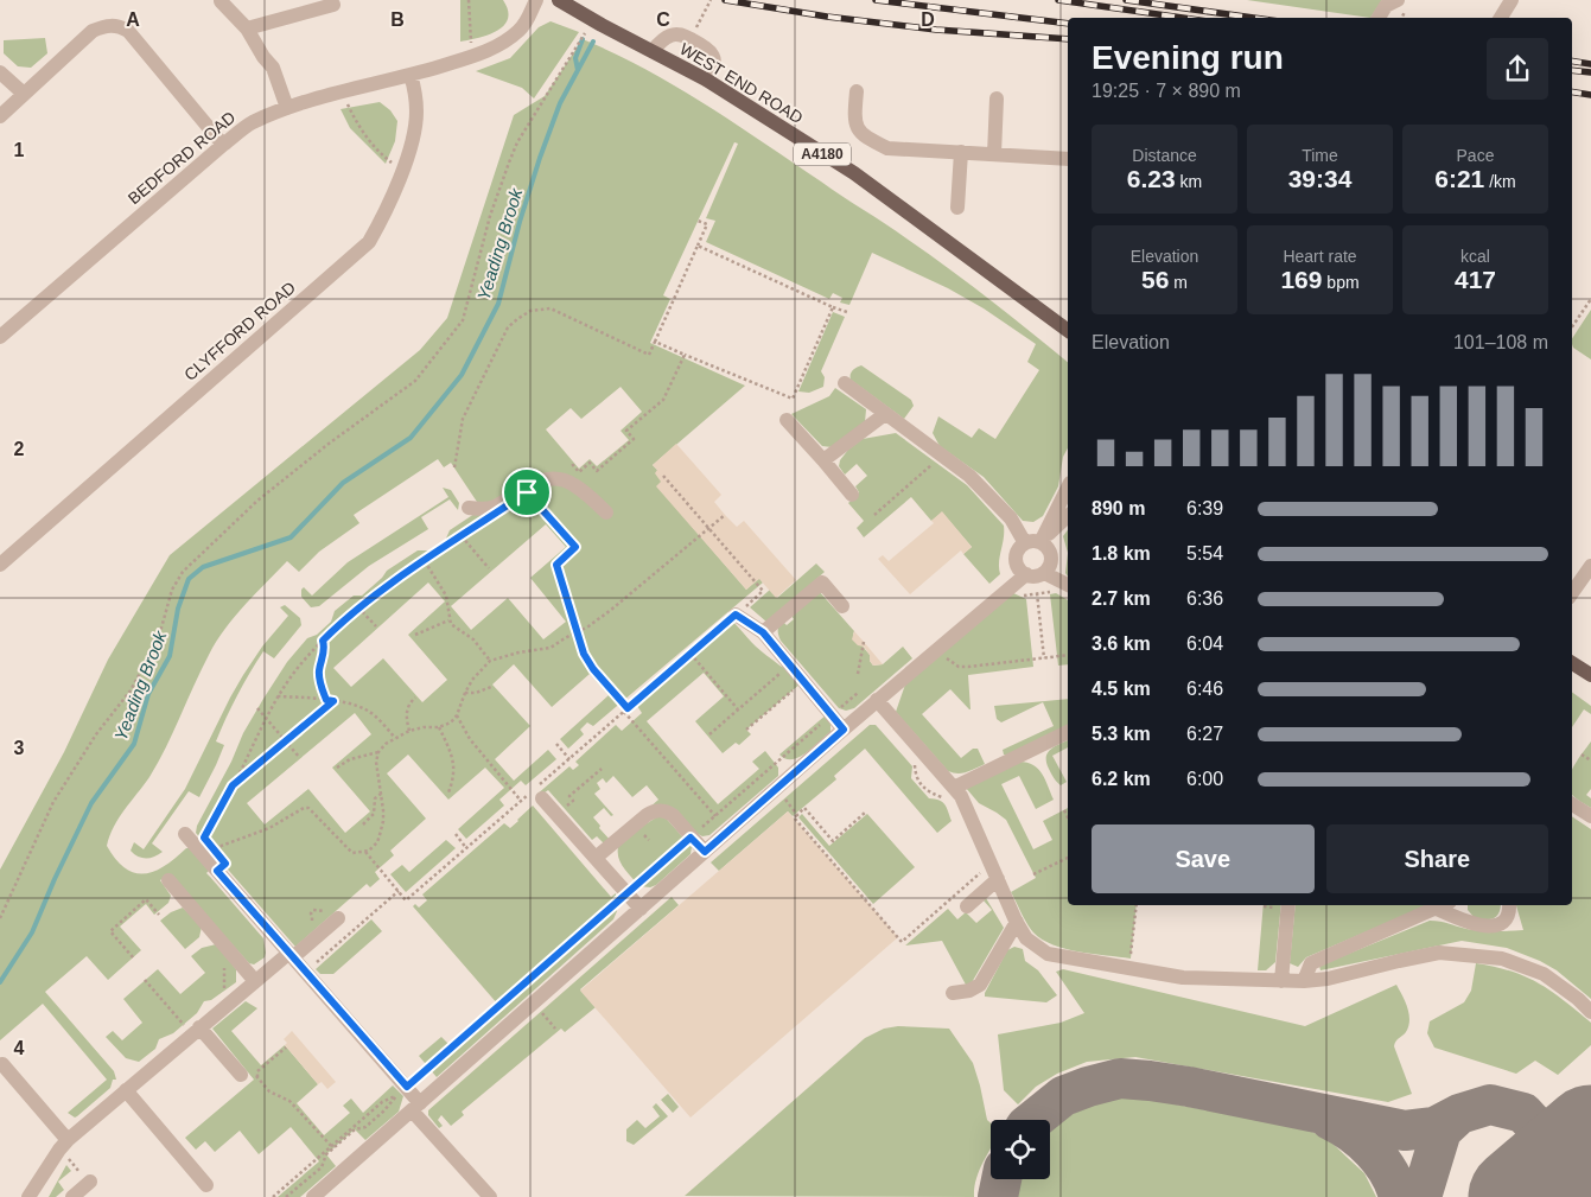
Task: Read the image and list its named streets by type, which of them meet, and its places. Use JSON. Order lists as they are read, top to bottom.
{
  "streets": {
    "main road": ["WEST END ROAD", "A4180"],
    "street": ["BEDFORD ROAD", "CLYFFORD ROAD"]
  },
  "crossings": [
    ["BEDFORD ROAD", "CLYFFORD ROAD"]
  ],
  "water": ["Yeading Brook"],
  "page": {
    "heading": ["Evening run", "19:25 · 7 × 890 m"],
    "stats": [
      ["Distance", "6.23 km"],
      ["Time", "39:34"],
      ["Pace", "6:21 /km"],
      ["Elevation", "56 m"],
      ["Heart rate", "169 bpm"],
      ["kcal", "417"]
    ],
    "chart": ["Elevation", "101–108 m"],
    "list": [
      {
        "name": "890 m",
        "note": "6:39"
      },
      {
        "name": "1.8 km",
        "note": "5:54"
      },
      {
        "name": "2.7 km",
        "note": "6:36"
      },
      {
        "name": "3.6 km",
        "note": "6:04"
      },
      {
        "name": "4.5 km",
        "note": "6:46"
      },
      {
        "name": "5.3 km",
        "note": "6:27"
      },
      {
        "name": "6.2 km",
        "note": "6:00"
      }
    ],
    "buttons": ["Save", "Share"]
  },
  "grid": {
    "columns": [
      "A",
      "B",
      "C",
      "D"
    ],
    "rows": [
      "1",
      "2",
      "3",
      "4"
    ]
  }
}
